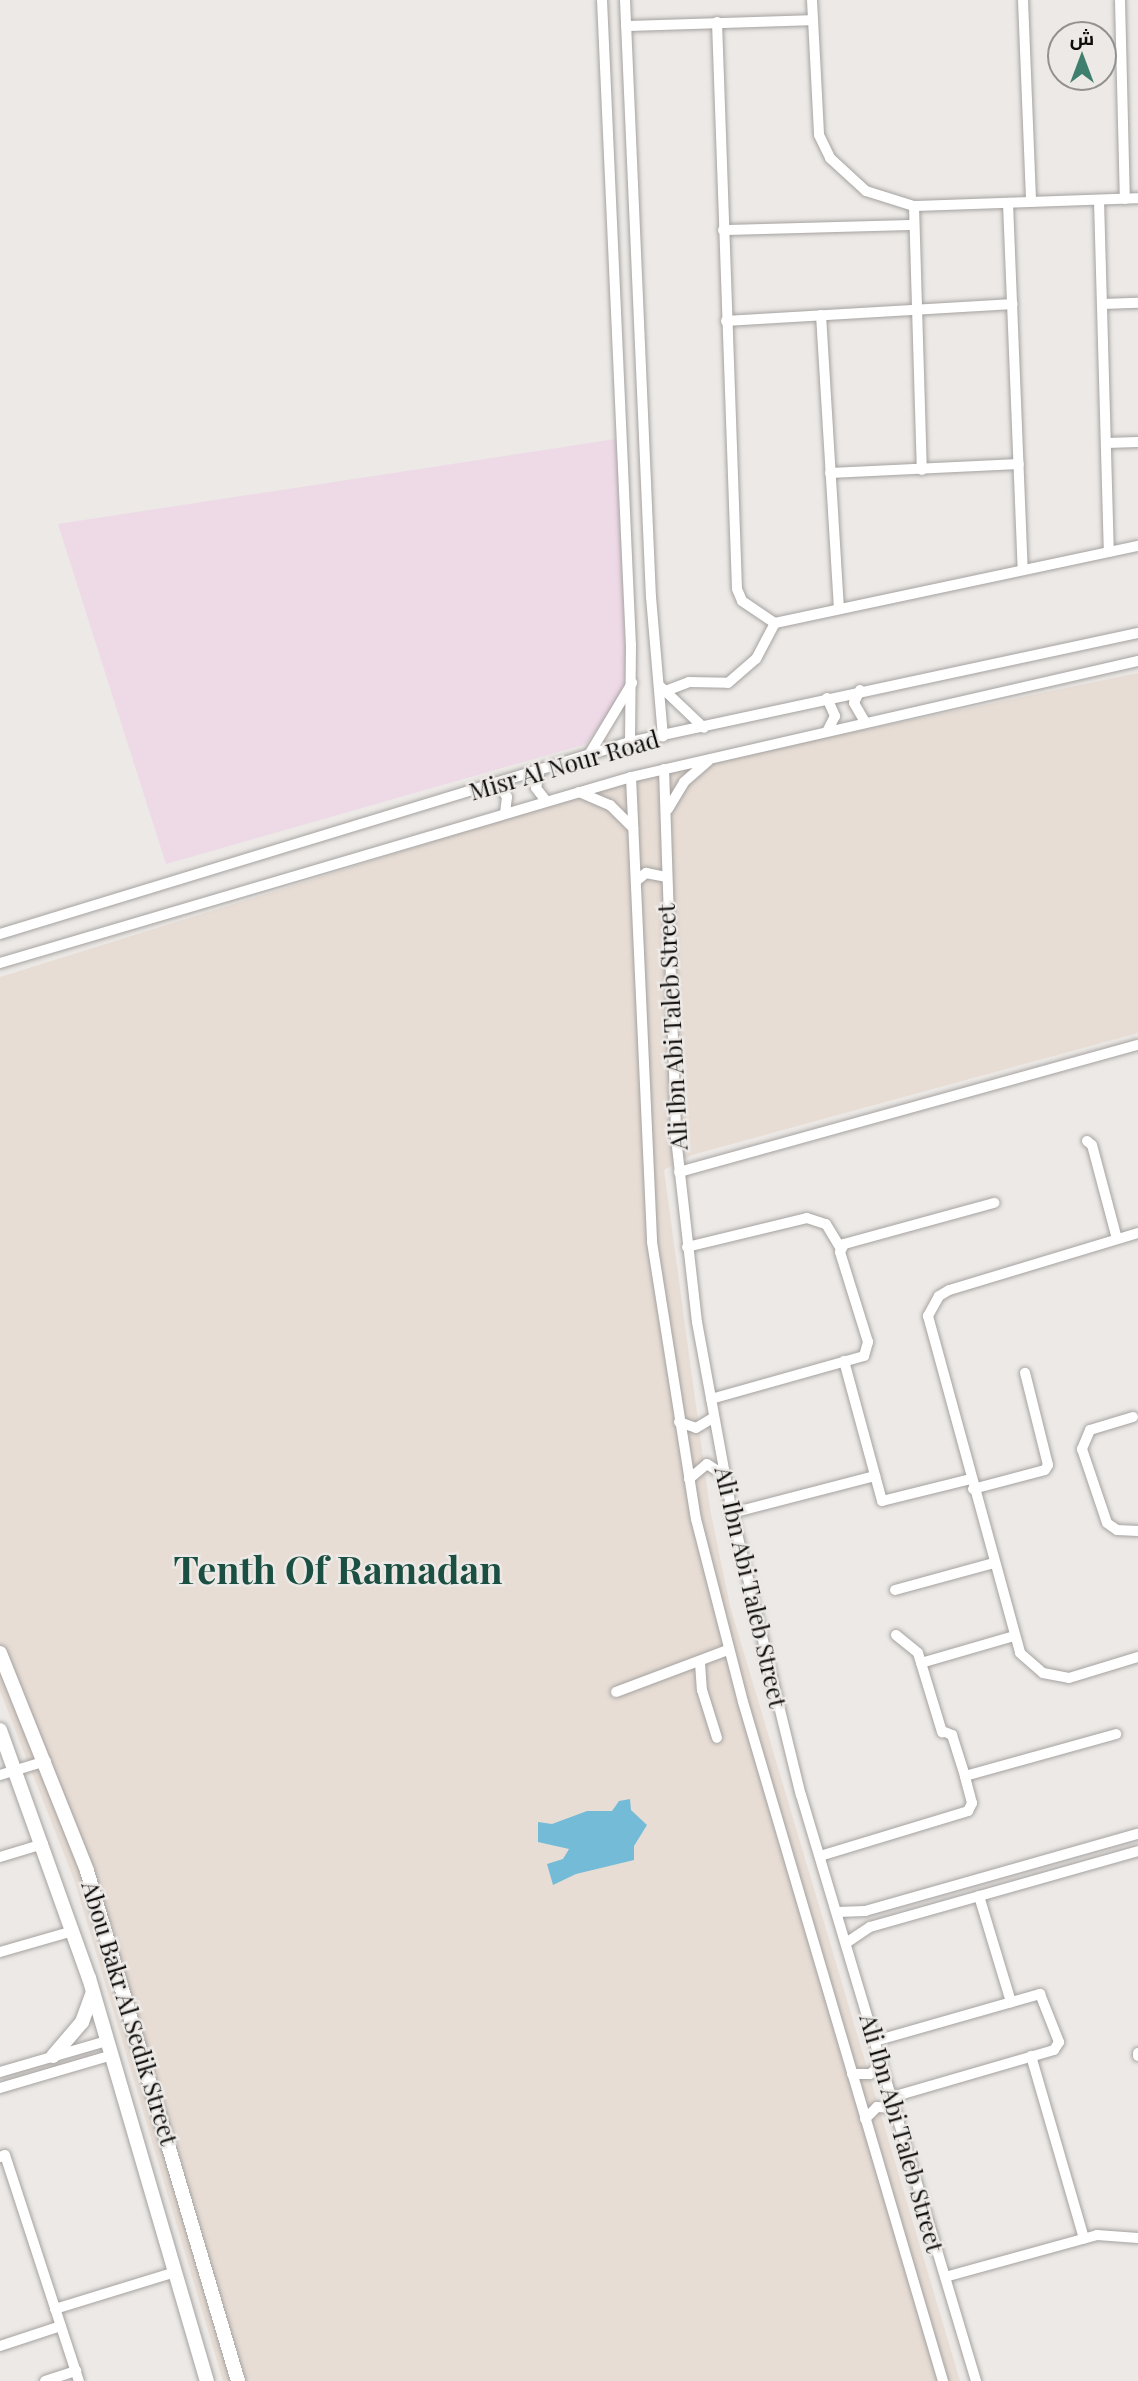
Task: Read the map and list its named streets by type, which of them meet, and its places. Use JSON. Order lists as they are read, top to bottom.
{
  "streets": {
    "main road": ["Abou Bakr Al Sedik Street"],
    "street": ["Misr Al Nour Road", "Ali Ibn Abi Taleb Street"]
  },
  "crossings": [
    ["Misr Al Nour Road", "Ali Ibn Abi Taleb Street"]
  ],
  "districts": ["Tenth Of Ramadan"],
  "north": "top"
}
